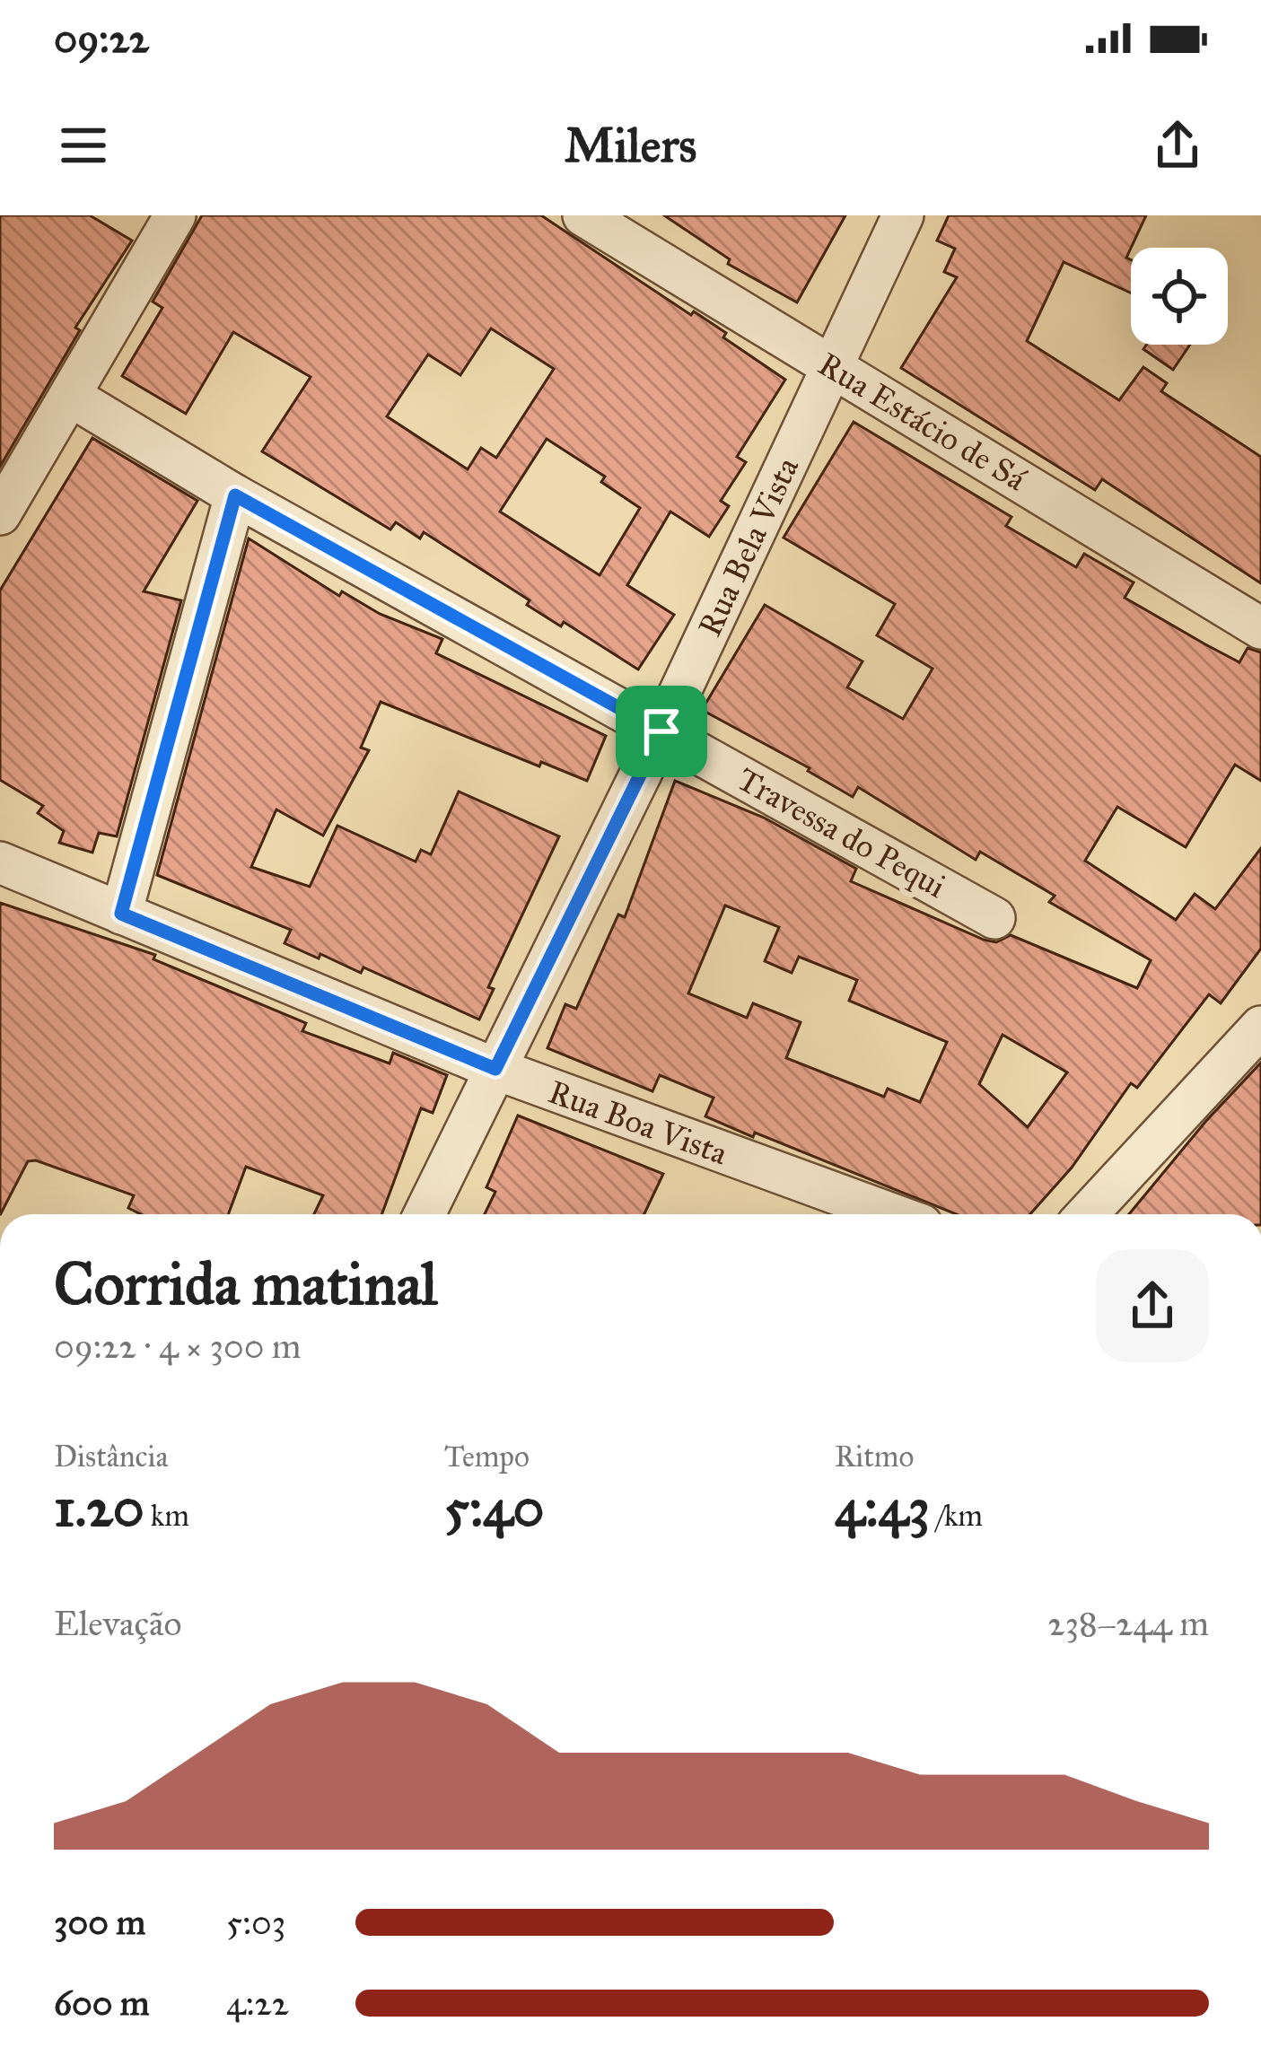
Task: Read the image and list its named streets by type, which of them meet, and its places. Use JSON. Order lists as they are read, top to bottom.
{
  "streets": {
    "street": [
      "Rua Estácio de Sá",
      "Rua Bela Vista",
      "Travessa do Pequi",
      "Rua Boa Vista"
    ]
  },
  "crossings": [
    ["Rua Estácio de Sá", "Rua Bela Vista"],
    ["Rua Bela Vista", "Travessa do Pequi"],
    ["Rua Bela Vista", "Rua Boa Vista"]
  ],
  "page": {
    "status": "09:22",
    "header": "Milers",
    "heading": ["Corrida matinal", "09:22 · 4 × 300 m"],
    "stats": [
      ["Distância", "1.20 km"],
      ["Tempo", "5:40"],
      ["Ritmo", "4:43 /km"]
    ],
    "chart": ["Elevação", "238–244 m"],
    "list": [
      {
        "name": "300 m",
        "note": "5:03"
      },
      {
        "name": "600 m",
        "note": "4:22"
      }
    ]
  }
}
